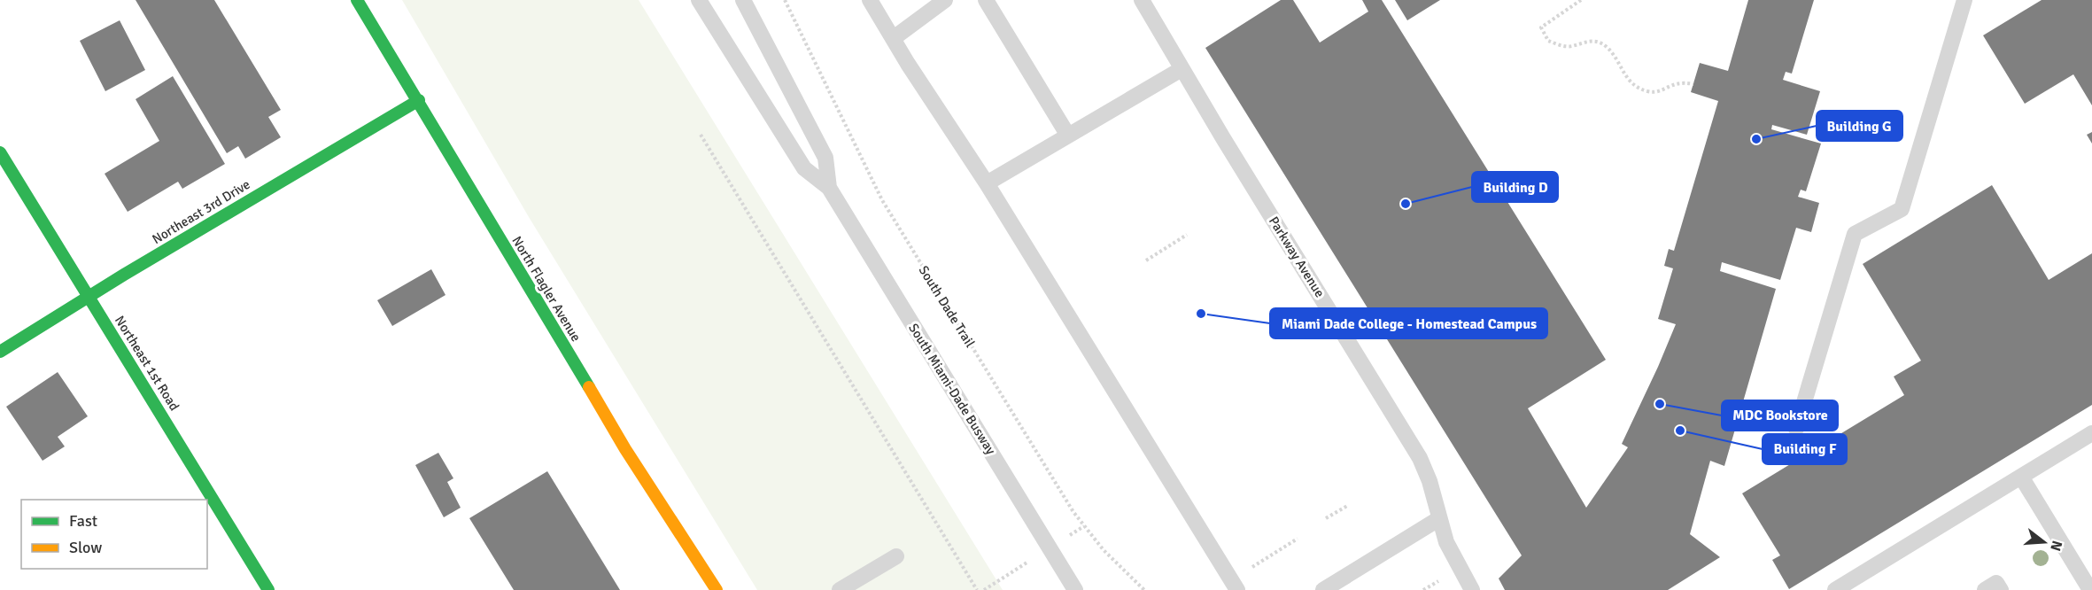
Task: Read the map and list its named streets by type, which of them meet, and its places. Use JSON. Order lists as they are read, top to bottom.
{
  "streets": {
    "street": ["Northeast 3rd Drive", "North Flagler Avenue", "Northeast 1st Road"],
    "lane": ["Parkway Avenue", "South Miami-Dade Busway"],
    "path": ["South Dade Trail"]
  },
  "crossings": [
    ["Northeast 3rd Drive", "North Flagler Avenue"],
    ["Northeast 3rd Drive", "Northeast 1st Road"]
  ],
  "places": [
    "Building G",
    "Building D",
    "Miami Dade College - Homestead Campus",
    "MDC Bookstore",
    "Building F"
  ],
  "legend": ["Fast", "Slow"],
  "north": "right"
}
